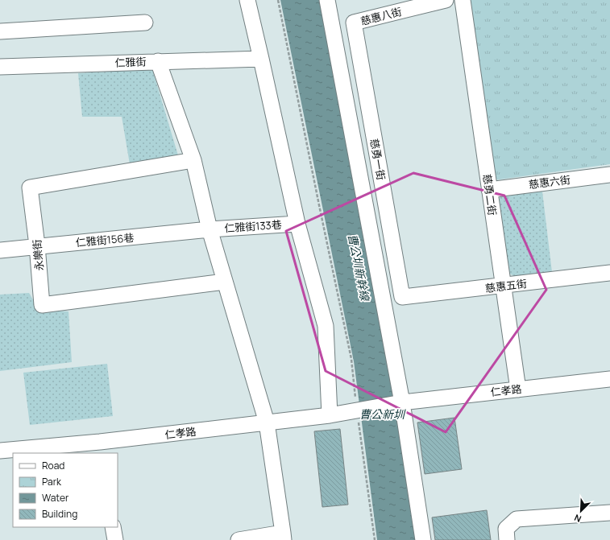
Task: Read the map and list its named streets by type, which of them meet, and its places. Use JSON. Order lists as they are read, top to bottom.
{
  "streets": {
    "street": [
      "慈惠八街",
      "仁雅街",
      "慈勇一街",
      "慈惠六街",
      "慈勇二街",
      "仁雅街133巷",
      "仁雅街156巷",
      "永樂街",
      "慈惠五街",
      "仁孝路"
    ]
  },
  "crossings": [
    ["慈惠八街", "慈勇一街"],
    ["慈勇一街", "慈惠五街"],
    ["慈惠六街", "慈勇二街"],
    ["慈勇二街", "慈惠五街"],
    ["慈勇二街", "仁孝路"],
    ["仁雅街133巷", "仁雅街156巷"],
    ["仁雅街156巷", "永樂街"]
  ],
  "water": ["曹公圳新幹線", "曹公新圳"],
  "legend": [
    "Road",
    "Park",
    "Water",
    "Building"
  ],
  "north": "bottom left"
}
